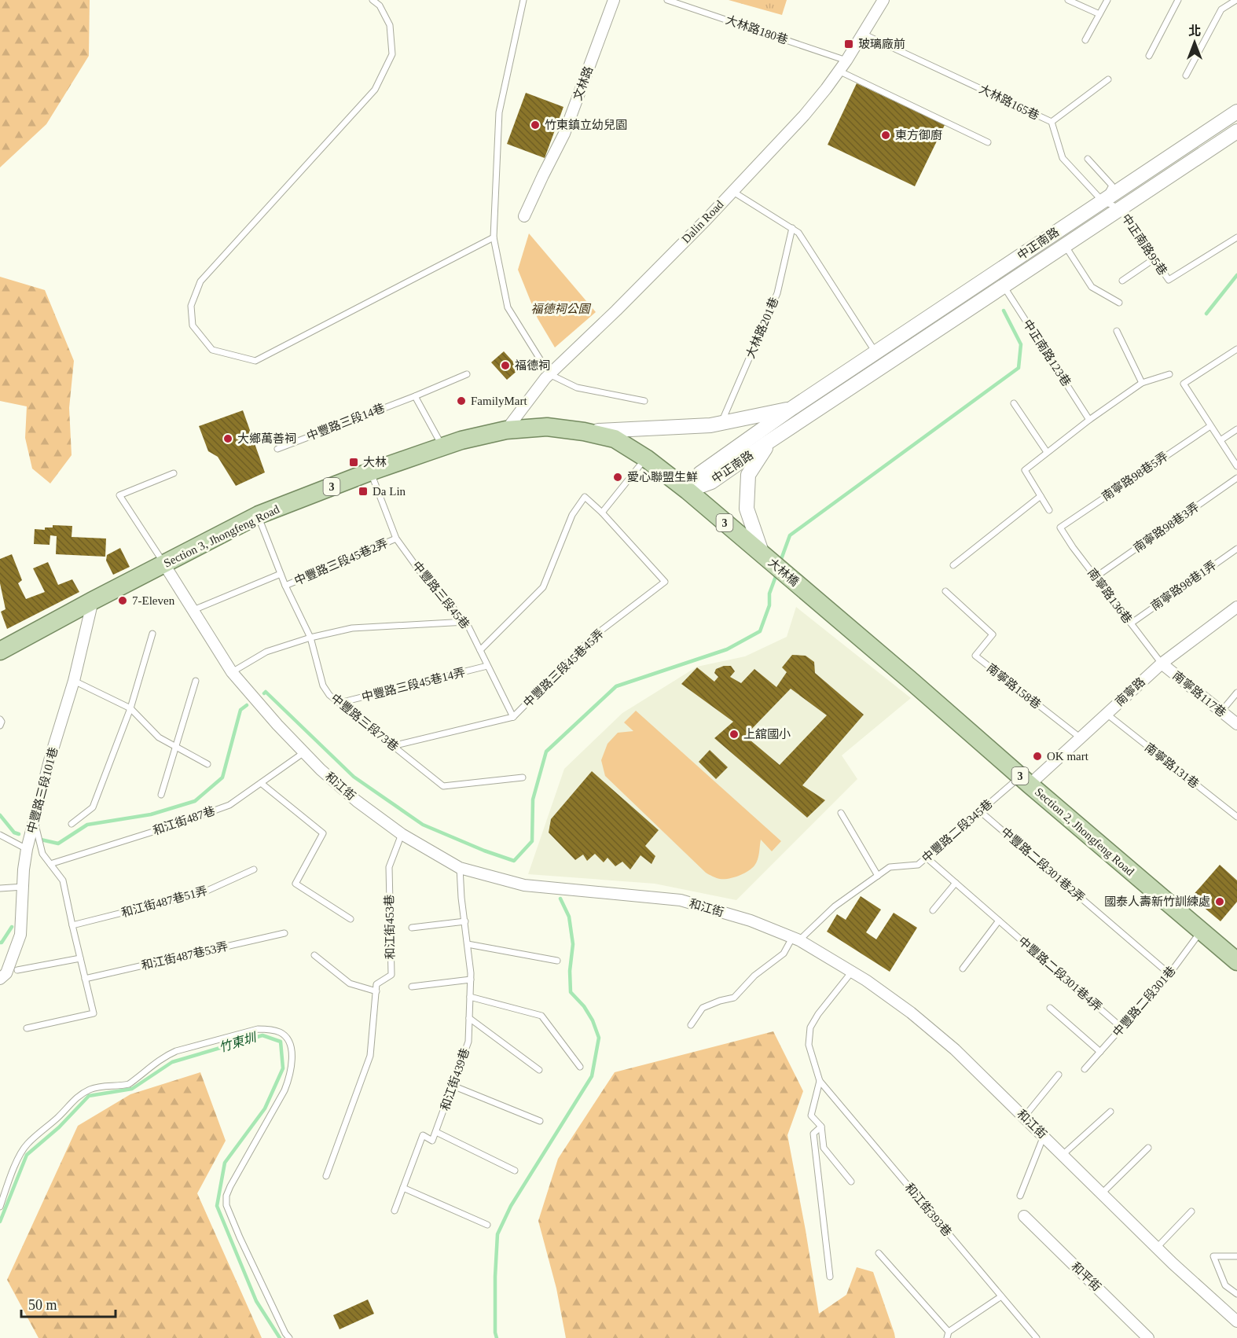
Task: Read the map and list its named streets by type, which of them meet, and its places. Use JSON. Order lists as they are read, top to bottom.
{
  "streets": {
    "main road": [
      "3",
      "Section 3, Jhongfeng Road",
      "大林橋",
      "Section 2, Jhongfeng Road"
    ],
    "street": [
      "文林路",
      "Dalin Road",
      "中正南路",
      "南寧路",
      "南寧路117巷",
      "和江街",
      "中豐路三段101巷",
      "和平街"
    ],
    "lane": [
      "大林路180巷",
      "大林路165巷",
      "中正南路95巷",
      "大林路201巷",
      "中正南路123巷",
      "中豐路三段14巷",
      "南寧路98巷5弄",
      "南寧路98巷3弄",
      "中豐路三段45巷2弄",
      "南寧路98巷1弄",
      "中豐路三段45巷",
      "南寧路136巷",
      "中豐路三段45巷45弄",
      "中豐路三段45巷14弄",
      "南寧路158巷",
      "中豐路三段73巷",
      "南寧路131巷",
      "和江街487巷",
      "中豐路二段345巷",
      "中豐路二段301巷2弄",
      "和江街487巷51弄",
      "和江街453巷",
      "和江街487巷53弄",
      "中豐路二段301巷4弄",
      "中豐路二段301巷",
      "和江街439巷",
      "和江街393巷"
    ]
  },
  "crossings": [
    ["大林路180巷", "Dalin Road"],
    ["大林路165巷", "Dalin Road"],
    ["大林路165巷", "中正南路"],
    ["大林路165巷", "中正南路95巷"],
    ["Dalin Road", "Section 3, Jhongfeng Road"],
    ["中正南路", "中正南路95巷"],
    ["中正南路", "中正南路123巷"],
    ["中正南路", "3"],
    ["中正南路", "Section 3, Jhongfeng Road"],
    ["南寧路98巷5弄", "南寧路136巷"],
    ["3", "Section 3, Jhongfeng Road"],
    ["3", "大林橋"],
    ["南寧路98巷3弄", "南寧路136巷"],
    ["Section 3, Jhongfeng Road", "中豐路三段45巷"],
    ["Section 3, Jhongfeng Road", "中豐路三段73巷"],
    ["Section 3, Jhongfeng Road", "和江街"],
    ["Section 3, Jhongfeng Road", "中豐路三段101巷"],
    ["中豐路三段45巷2弄", "中豐路三段45巷"],
    ["中豐路三段45巷2弄", "中豐路三段73巷"],
    ["大林橋", "Section 2, Jhongfeng Road"],
    ["南寧路98巷1弄", "南寧路136巷"],
    ["中豐路三段45巷", "中豐路三段45巷45弄"],
    ["中豐路三段45巷", "中豐路三段45巷14弄"],
    ["南寧路136巷", "南寧路"],
    ["南寧路136巷", "南寧路117巷"],
    ["中豐路三段45巷14弄", "中豐路三段73巷"],
    ["南寧路158巷", "南寧路"],
    ["南寧路", "南寧路117巷"],
    ["南寧路", "南寧路131巷"],
    ["南寧路", "中豐路二段345巷"],
    ["南寧路", "Section 2, Jhongfeng Road"],
    ["和江街", "和江街487巷"],
    ["和江街", "中豐路二段345巷"],
    ["和江街", "和江街453巷"],
    ["和江街", "和江街439巷"],
    ["和江街", "和江街393巷"],
    ["中豐路二段345巷", "Section 2, Jhongfeng Road"],
    ["中豐路二段345巷", "中豐路二段301巷2弄"],
    ["中豐路二段345巷", "中豐路二段301巷4弄"],
    ["Section 2, Jhongfeng Road", "中豐路二段301巷"],
    ["中豐路二段301巷2弄", "中豐路二段301巷"],
    ["中豐路二段301巷4弄", "中豐路二段301巷"]
  ],
  "water": ["竹東圳"],
  "parks": ["福德祠公園"],
  "places": {
    "transit": ["玻璃廠前", "大林", "Da Lin"],
    "other": [
      "竹東鎮立幼兒園",
      "東方御廚",
      "福德祠",
      "FamilyMart",
      "大鄉萬善祠",
      "愛心聯盟生鮮",
      "7-Eleven",
      "上舘國小",
      "OK mart",
      "國泰人壽新竹訓練處"
    ]
  },
  "scale_bar": "50 m",
  "north": "top"
}
